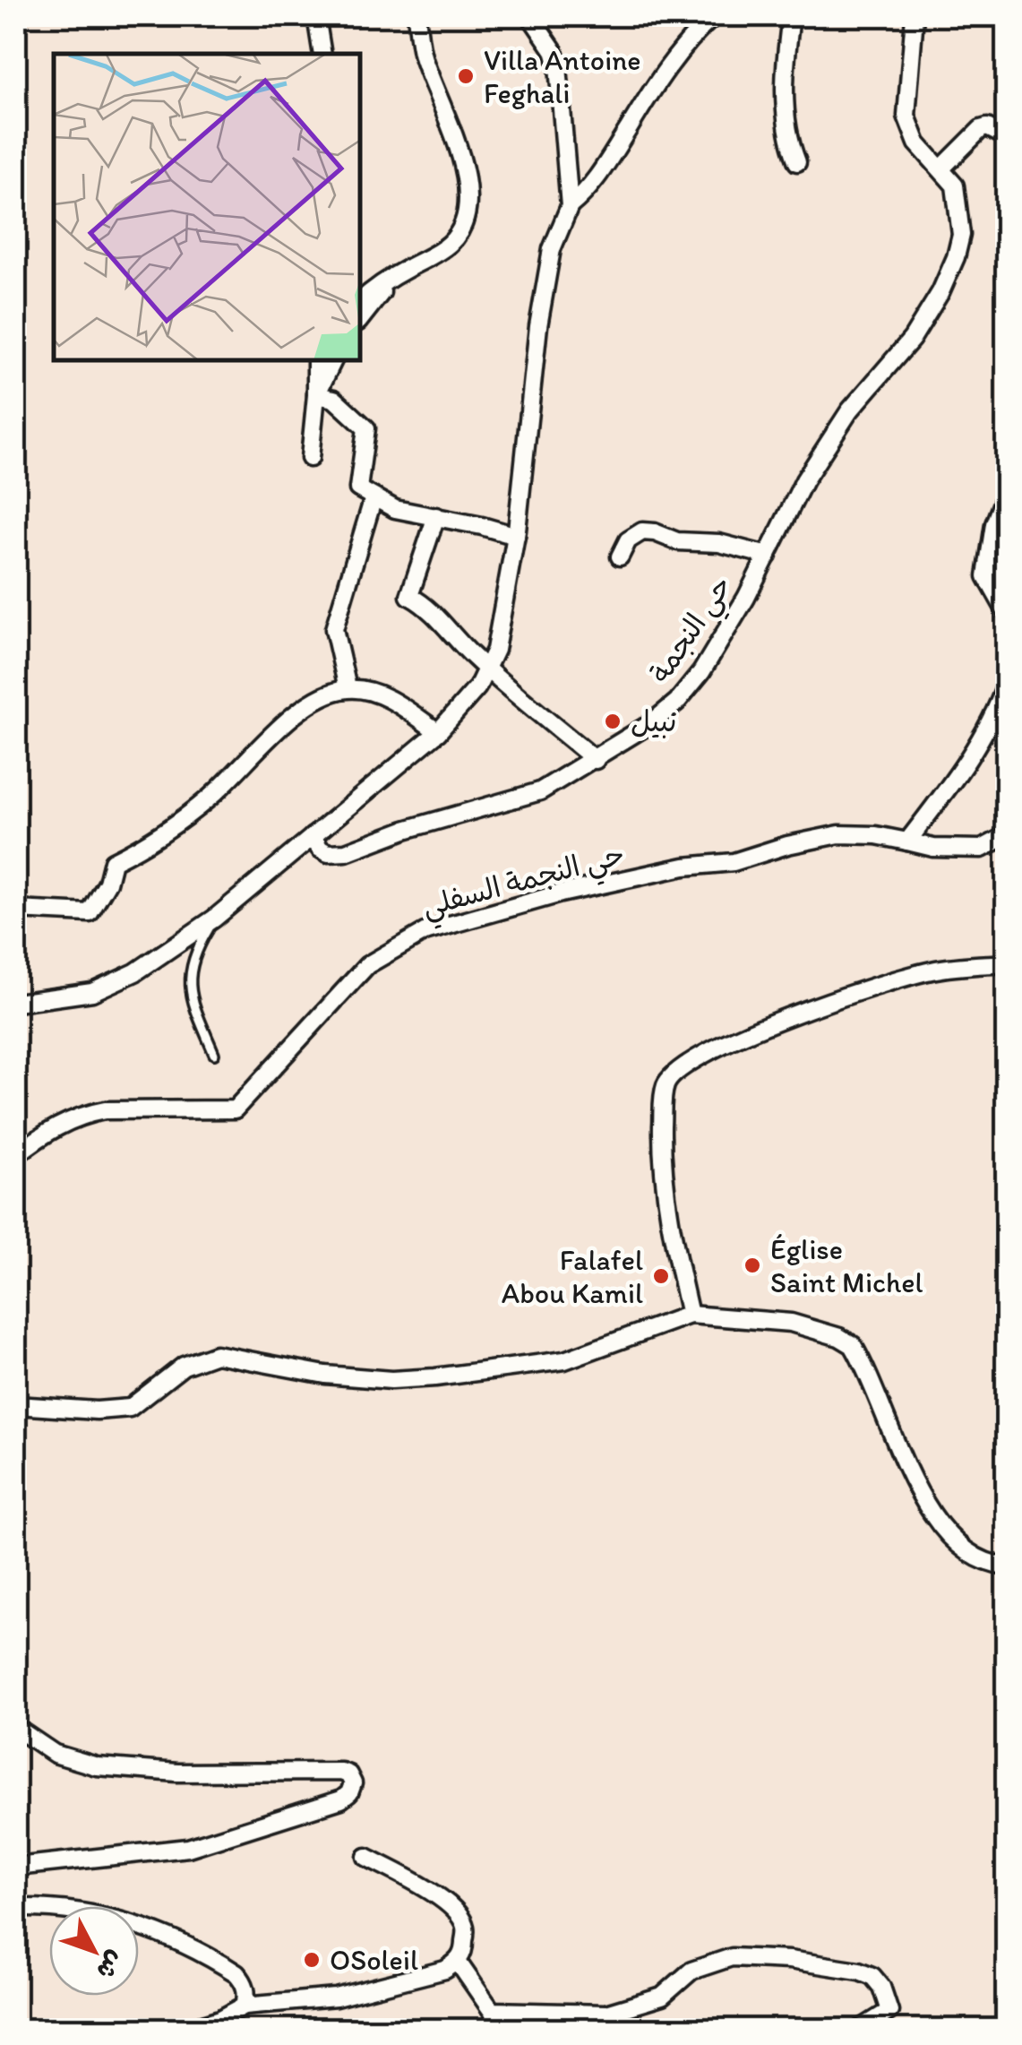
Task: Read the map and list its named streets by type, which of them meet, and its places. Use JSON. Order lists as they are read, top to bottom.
{
  "streets": {
    "street": ["حي النجمة", "حي النجمة السفلي"]
  },
  "places": [
    "Villa Antoine Feghali",
    "نبيل",
    "Église Saint Michel",
    "Falafel Abou Kamil",
    "OSoleil"
  ],
  "north": "bottom right"
}
